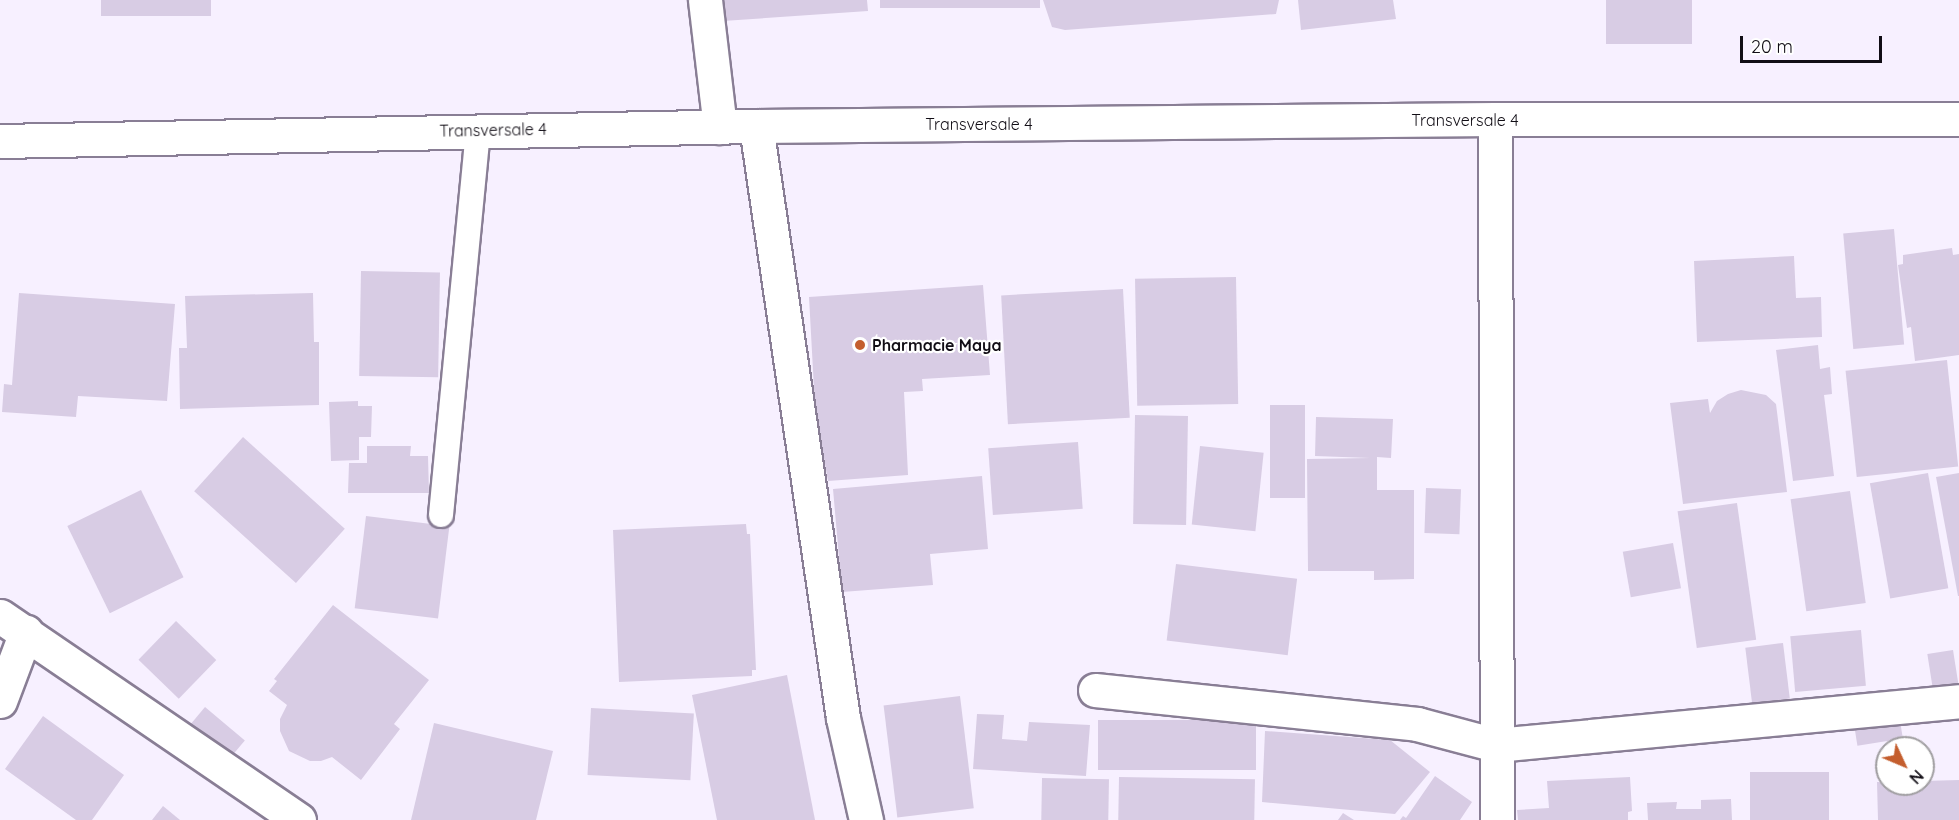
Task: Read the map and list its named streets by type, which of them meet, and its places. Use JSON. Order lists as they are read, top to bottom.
{
  "streets": {
    "street": ["Transversale 4"]
  },
  "places": ["Pharmacie Maya"],
  "scale_bar": "20 m",
  "north": "bottom right"
}
